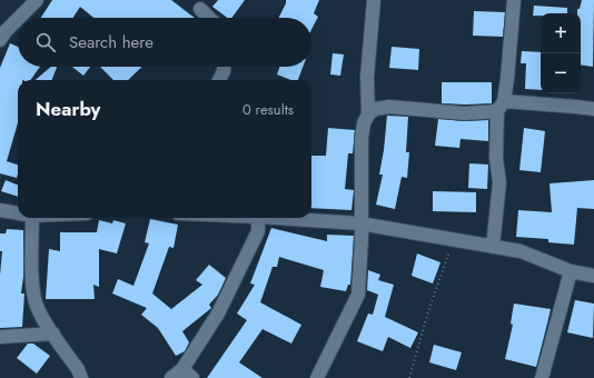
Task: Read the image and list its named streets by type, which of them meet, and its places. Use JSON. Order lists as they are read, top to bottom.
{
  "page": {
    "map_buttons": ["+", "−"],
    "search": "Search here",
    "heading": ["Nearby", "0 results"]
  }
}
